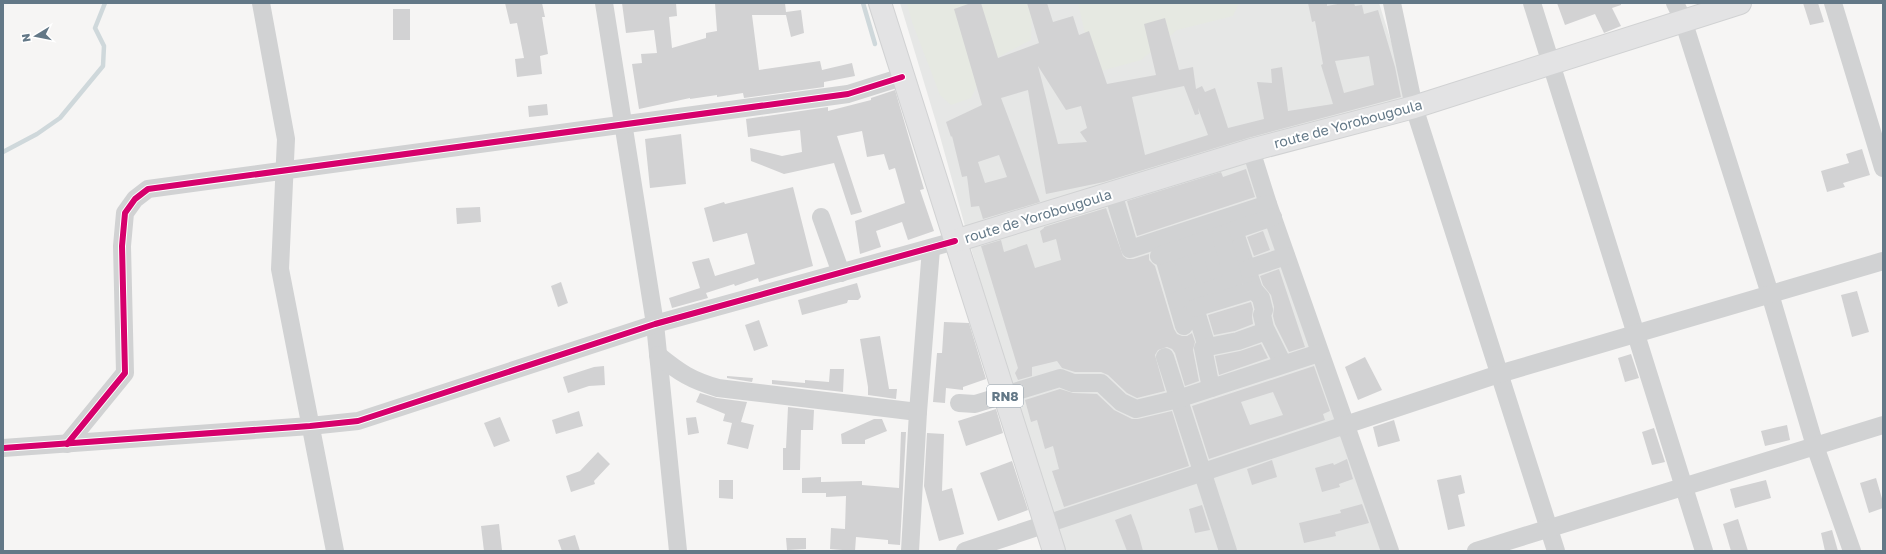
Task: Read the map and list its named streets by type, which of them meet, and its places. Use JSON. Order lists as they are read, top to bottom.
{
  "streets": {
    "main road": ["route de Yorobougoula", "RN8"]
  },
  "crossings": [
    ["route de Yorobougoula", "RN8"]
  ],
  "north": "left"
}
